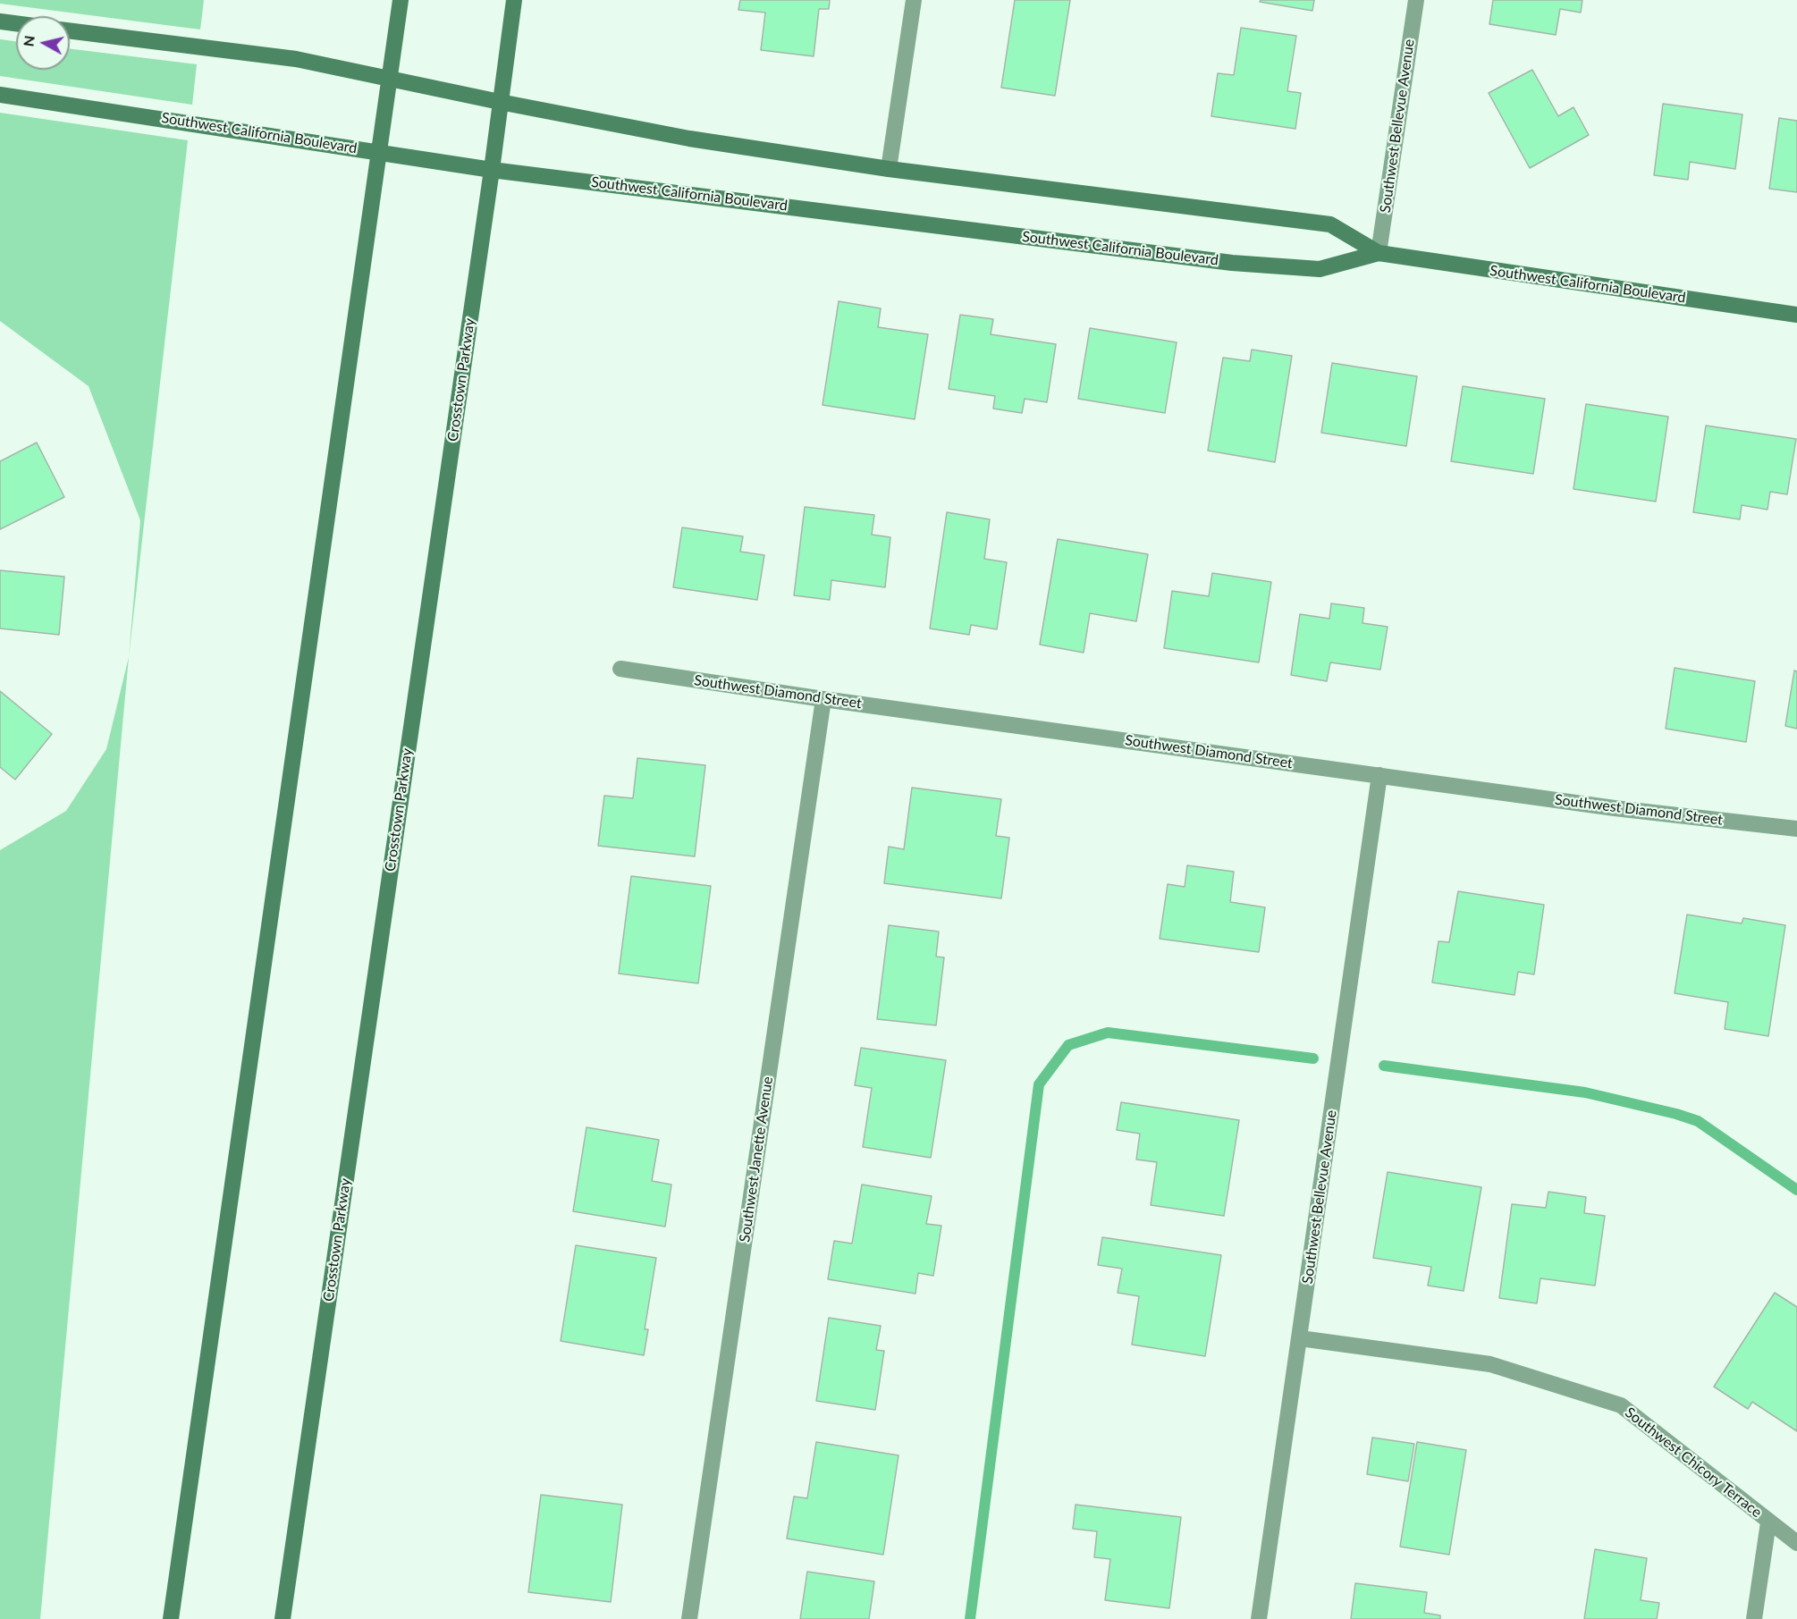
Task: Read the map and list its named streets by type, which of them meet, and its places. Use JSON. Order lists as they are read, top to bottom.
{
  "streets": {
    "main road": ["Southwest California Boulevard", "Crosstown Parkway"],
    "street": [
      "Southwest Bellevue Avenue",
      "Southwest Diamond Street",
      "Southwest Janette Avenue",
      "Southwest Chicory Terrace"
    ]
  },
  "crossings": [
    ["Southwest Bellevue Avenue", "Southwest California Boulevard"],
    ["Southwest Bellevue Avenue", "Southwest Diamond Street"],
    ["Southwest Bellevue Avenue", "Southwest Chicory Terrace"],
    ["Southwest California Boulevard", "Crosstown Parkway"],
    ["Southwest Diamond Street", "Southwest Janette Avenue"]
  ],
  "north": "left"
}
